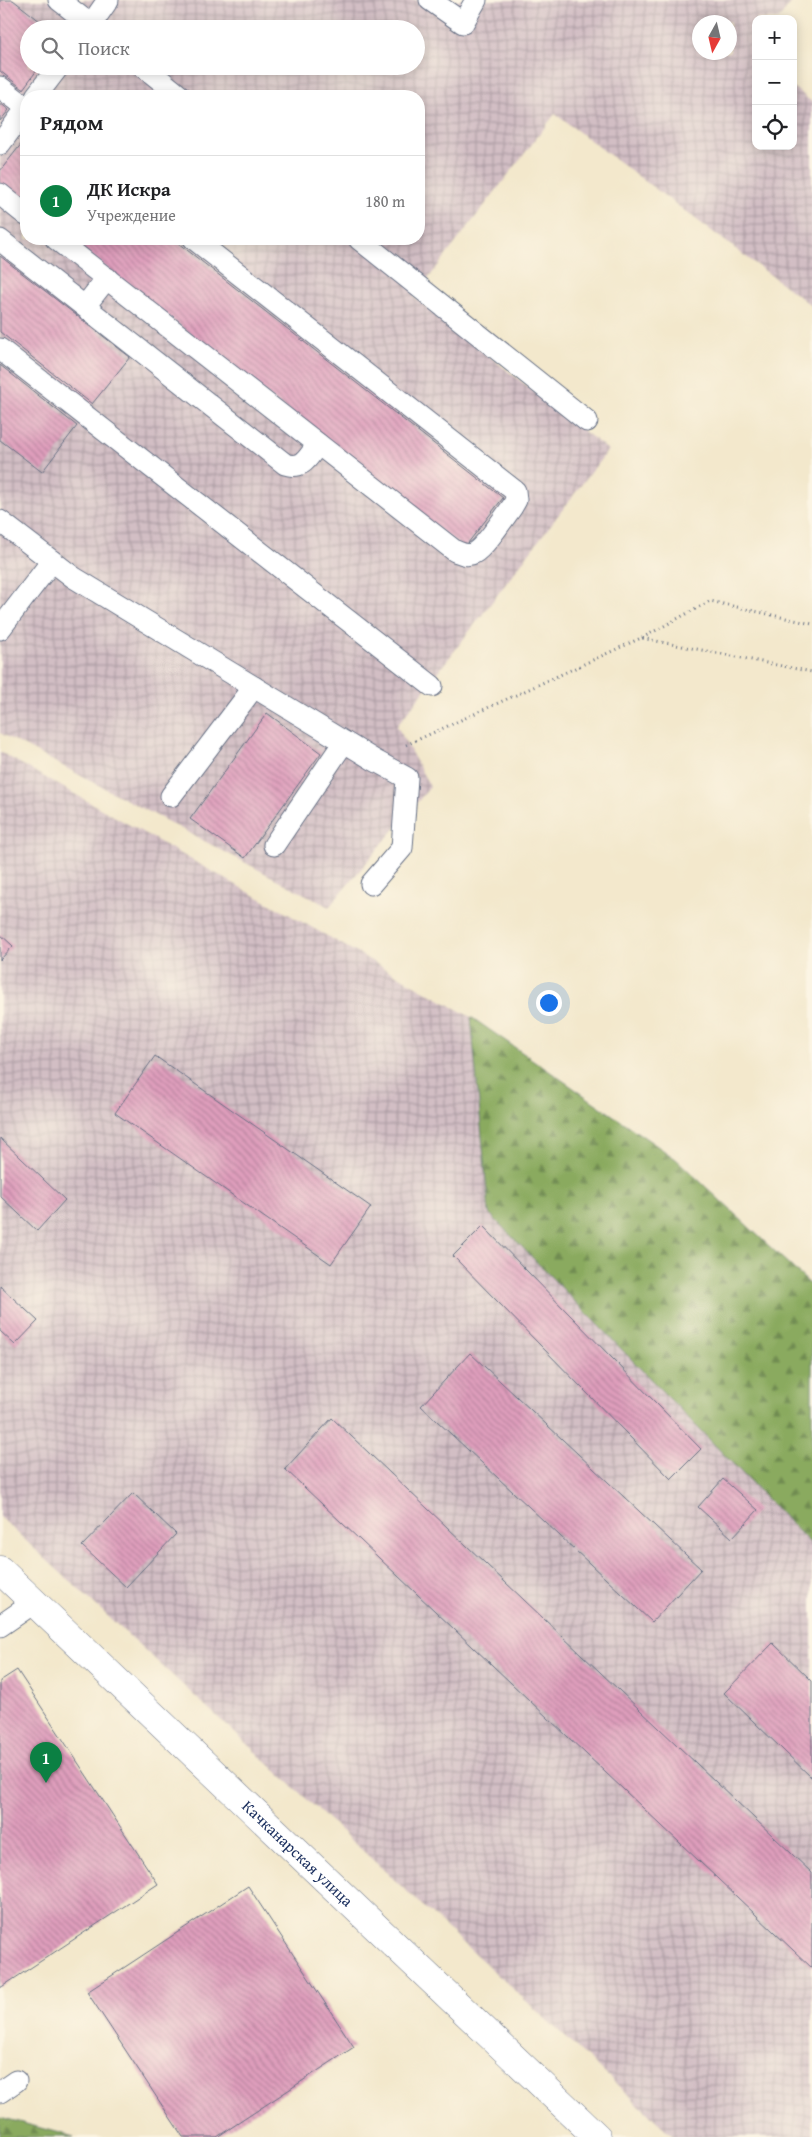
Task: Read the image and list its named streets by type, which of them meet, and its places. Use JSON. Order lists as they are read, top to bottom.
{
  "streets": {
    "street": ["Качканарская улица"]
  },
  "north": "bottom",
  "page": {
    "map_buttons": ["+", "−"],
    "search": "Поиск",
    "heading": "Рядом",
    "list": [
      {
        "mark": "1",
        "name": "ДК Искра",
        "note": "Учреждение",
        "value": "180 m"
      }
    ],
    "pins": "1"
  }
}
